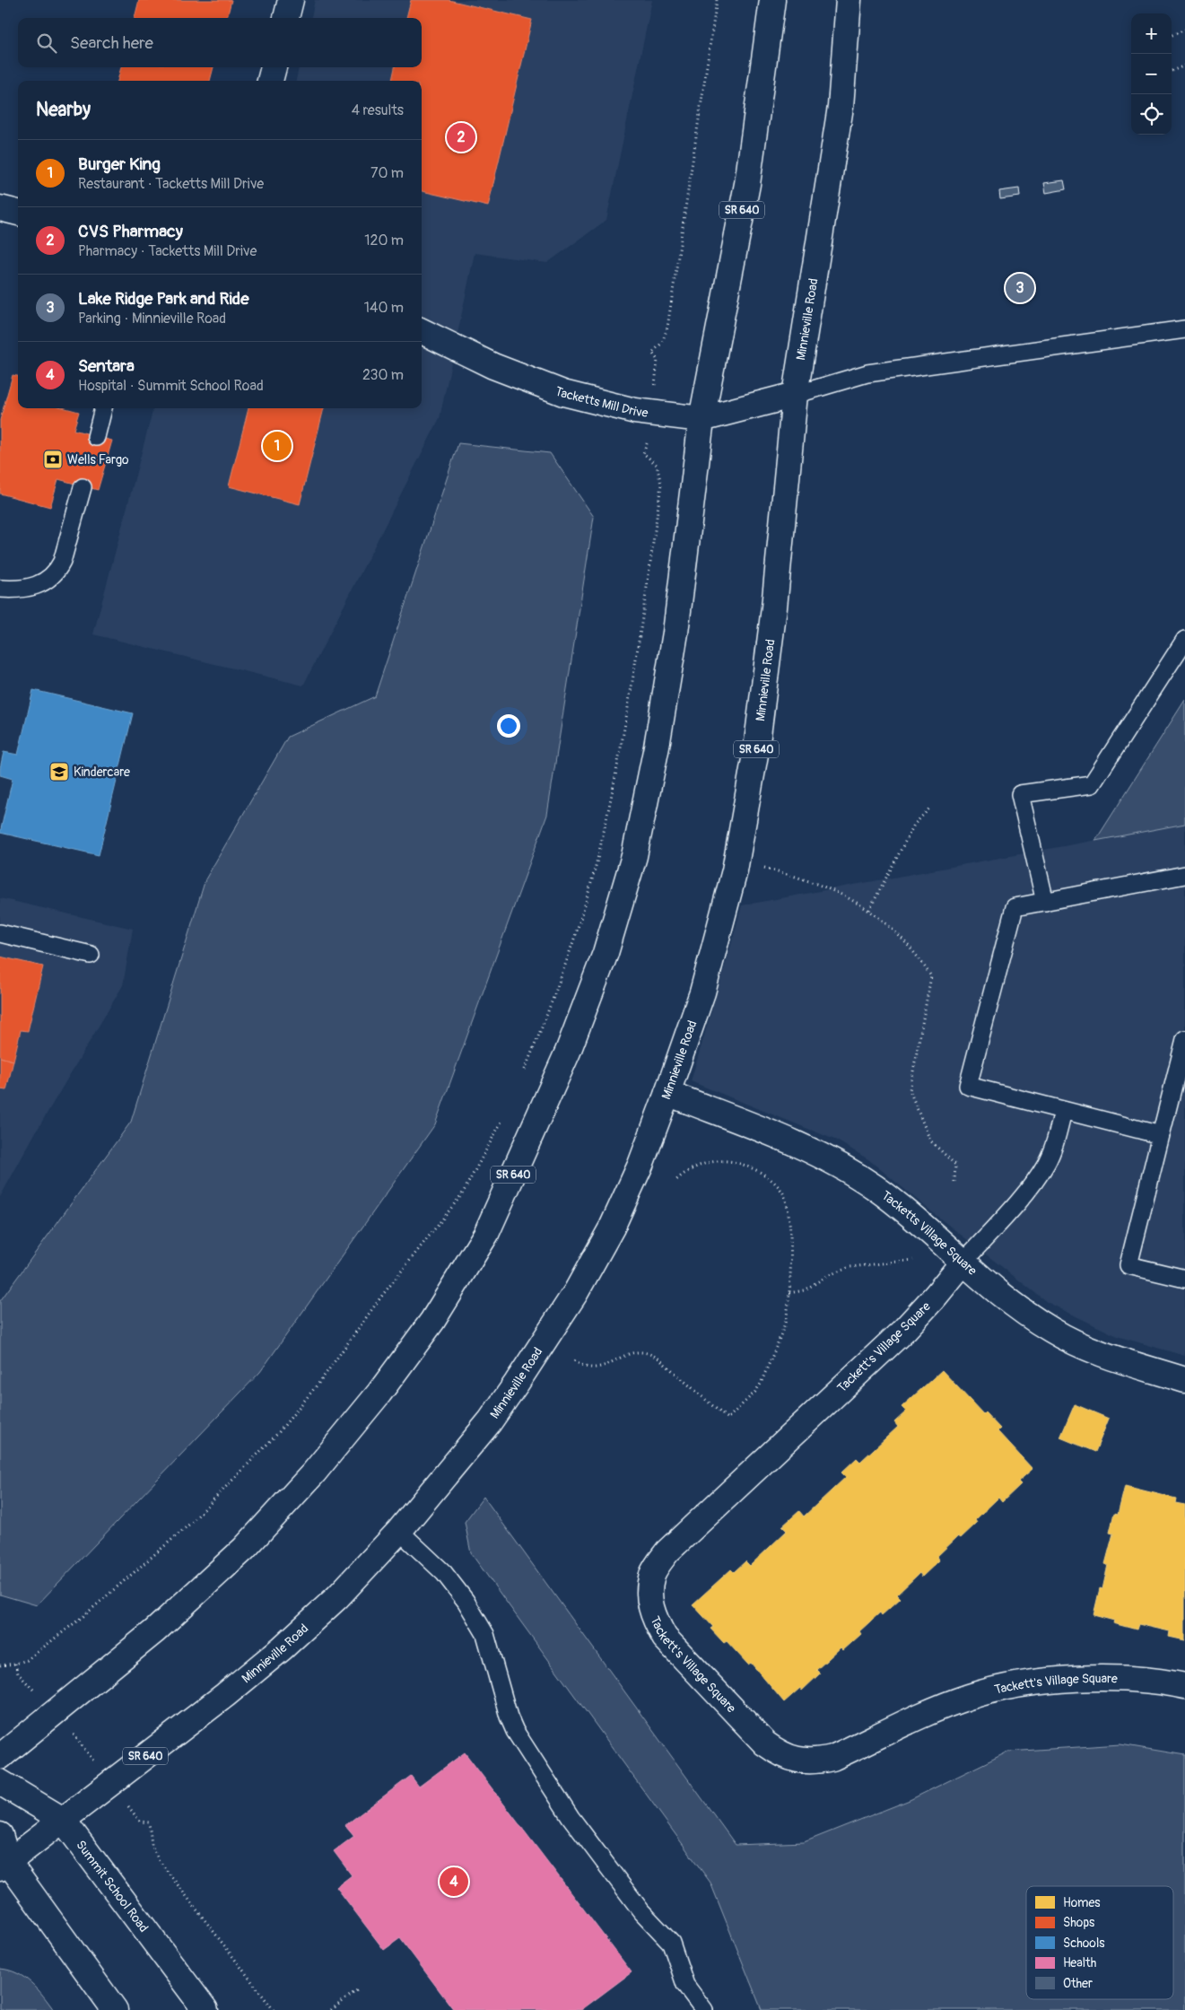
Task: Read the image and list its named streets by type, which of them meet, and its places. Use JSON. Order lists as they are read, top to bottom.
{
  "streets": {
    "main road": [
      "SR 640",
      "Minnieville Road",
      "Tacketts Mill Drive",
      "Tacketts Village Square",
      "Tackett's Village Square",
      "Summit School Road"
    ]
  },
  "crossings": [
    ["SR 640", "Tacketts Mill Drive"],
    ["Minnieville Road", "Tacketts Mill Drive"],
    ["Minnieville Road", "Tacketts Village Square"],
    ["Minnieville Road", "Summit School Road"],
    ["Tacketts Village Square", "Tackett's Village Square"]
  ],
  "places": {
    "bank": ["Wells Fargo"],
    "school or university": ["Kindercare"]
  },
  "legend": [
    "Homes",
    "Shops",
    "Schools",
    "Health",
    "Other"
  ],
  "page": {
    "map_buttons": ["+", "−"],
    "search": "Search here",
    "heading": ["Nearby", "4 results"],
    "pins": [
      "2",
      "3",
      "1",
      "4"
    ],
    "list": [
      {
        "mark": "1",
        "name": "Burger King",
        "note": "Restaurant · Tacketts Mill Drive",
        "value": "70 m"
      },
      {
        "mark": "2",
        "name": "CVS Pharmacy",
        "note": "Pharmacy · Tacketts Mill Drive",
        "value": "120 m"
      },
      {
        "mark": "3",
        "name": "Lake Ridge Park and Ride",
        "note": "Parking · Minnieville Road",
        "value": "140 m"
      },
      {
        "mark": "4",
        "name": "Sentara",
        "note": "Hospital · Summit School Road",
        "value": "230 m"
      }
    ]
  }
}
